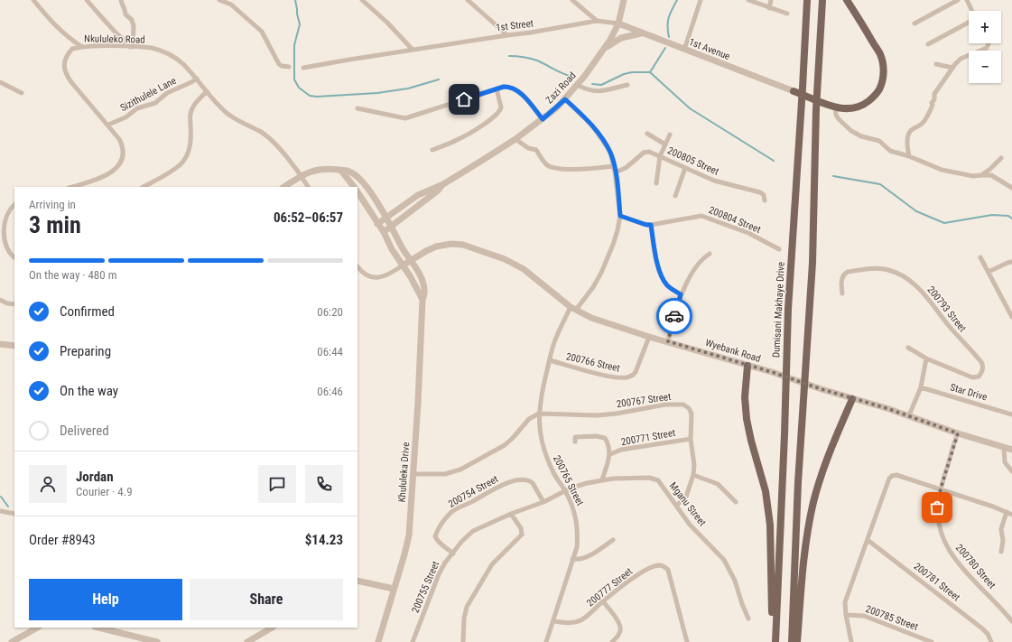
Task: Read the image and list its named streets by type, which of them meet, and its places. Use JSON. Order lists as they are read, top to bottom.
{
  "streets": {
    "main road": ["Dumisani Makhaye Drive"],
    "street": [
      "1st Street",
      "Nkululeko Road",
      "1st Avenue",
      "Zazi Road",
      "Sizithulele Lane",
      "200805 Street",
      "200804 Street",
      "200793 Street",
      "Wyebank Road",
      "200766 Street",
      "Star Drive",
      "200767 Street",
      "200771 Street",
      "Khululeka Drive",
      "200765 Street",
      "200754 Street",
      "Mganu Street",
      "200780 Street",
      "200781 Street",
      "200755 Street",
      "200777 Street",
      "200785 Street"
    ]
  },
  "crossings": [
    ["1st Street", "1st Avenue"],
    ["1st Street", "Zazi Road"],
    ["Nkululeko Road", "Sizithulele Lane"],
    ["Nkululeko Road", "Khululeka Drive"],
    ["1st Avenue", "Zazi Road"],
    ["Zazi Road", "Khululeka Drive"],
    ["Zazi Road", "200765 Street"],
    ["200805 Street", "200765 Street"],
    ["200804 Street", "200765 Street"],
    ["Wyebank Road", "200766 Street"],
    ["Wyebank Road", "Khululeka Drive"],
    ["Wyebank Road", "200765 Street"],
    ["Wyebank Road", "200780 Street"],
    ["200766 Street", "200765 Street"],
    ["200767 Street", "200771 Street"],
    ["200767 Street", "200765 Street"],
    ["200767 Street", "Mganu Street"],
    ["200765 Street", "Mganu Street"],
    ["200765 Street", "200777 Street"],
    ["200754 Street", "Mganu Street"],
    ["200754 Street", "200755 Street"],
    ["Mganu Street", "200755 Street"]
  ],
  "page": {
    "map_buttons": ["+", "−"],
    "heading": ["3 min", "Arriving in", "06:52–06:57"],
    "panel": [
      "Jordan",
      "Courier · 4.9",
      "Order #8943",
      "$14.23"
    ],
    "bar": "On the way · 480 m",
    "list": [
      ["Confirmed", "06:20"],
      ["Preparing", "06:44"],
      ["On the way", "06:46"],
      "Delivered"
    ],
    "buttons": ["Help", "Share"]
  }
}
